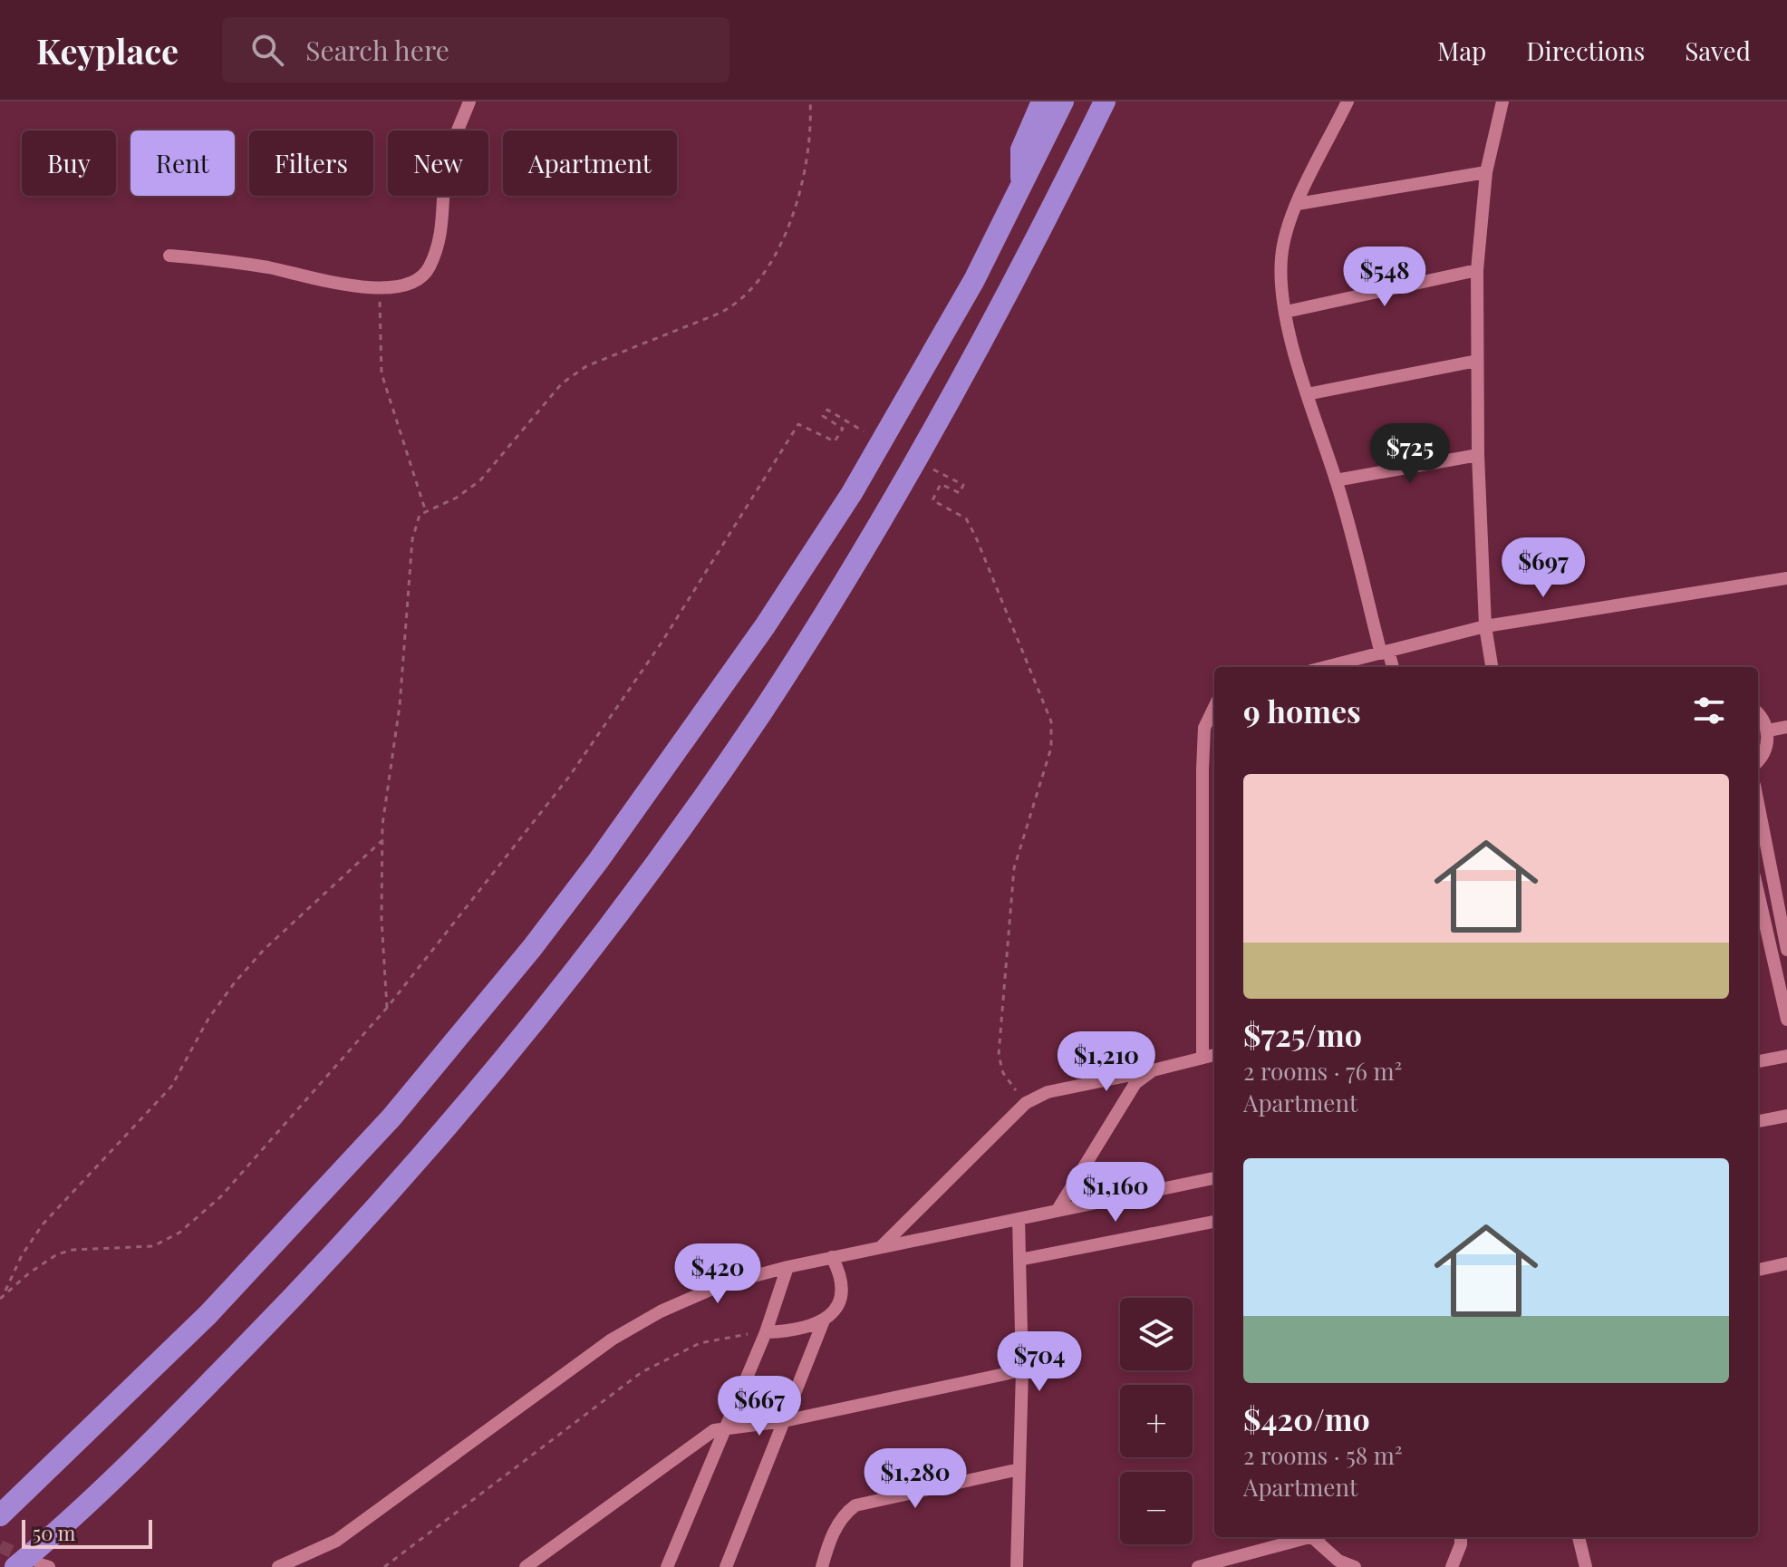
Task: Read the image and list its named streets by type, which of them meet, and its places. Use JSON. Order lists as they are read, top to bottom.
{
  "scale_bar": "50 m",
  "page": {
    "header": "Keyplace",
    "search": "Search here",
    "nav": ["Map", "Directions", "Saved"],
    "chip": [
      "Buy",
      "Rent",
      "Filters",
      "New",
      "Apartment"
    ],
    "price": [
      "$548",
      "$725",
      "$697",
      "$1,210",
      "$1,160",
      "$420",
      "$704",
      "$667",
      "$1,280"
    ],
    "heading": "9 homes",
    "list": [
      {
        "name": "$725/mo",
        "note": "2 rooms · 76 m² · Apartment"
      },
      {
        "name": "$420/mo",
        "note": "2 rooms · 58 m² · Apartment"
      }
    ],
    "map_buttons": ["+", "−"],
    "scale": "50 m"
  }
}
